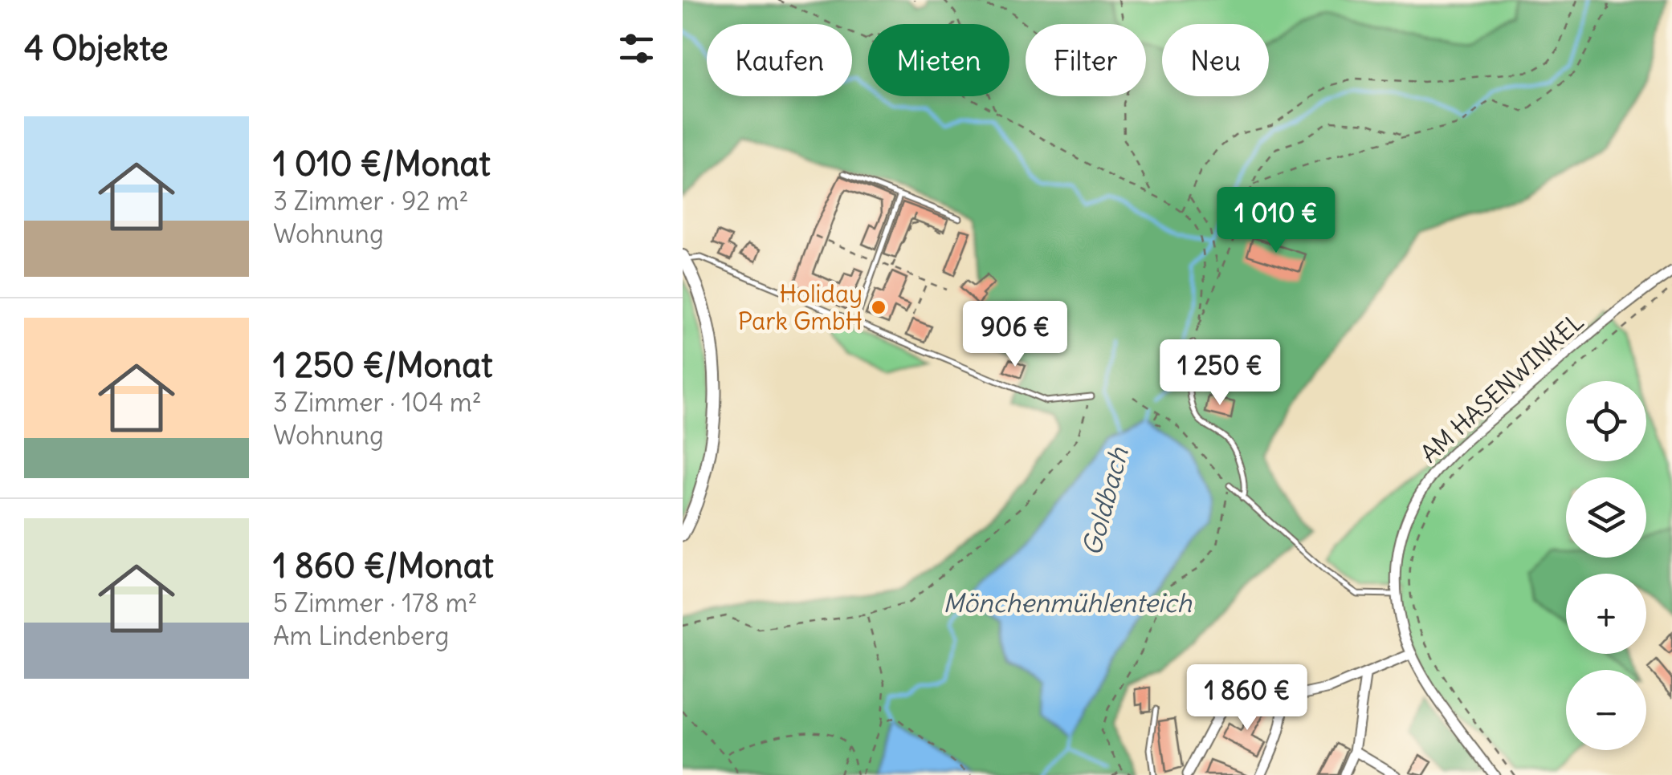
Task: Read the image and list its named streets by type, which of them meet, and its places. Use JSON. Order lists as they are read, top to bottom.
{
  "streets": {
    "street": ["AM HASENWINKEL"]
  },
  "water": ["Goldbach", "Mönchenmühlenteich"],
  "places": ["Holiday Park GmbH"],
  "page": {
    "heading": "4 Objekte",
    "chip": [
      "Kaufen",
      "Mieten",
      "Filter",
      "Neu"
    ],
    "list": [
      {
        "name": "1 010 €/Monat",
        "note": "3 Zimmer · 92 m² · Wohnung"
      },
      {
        "name": "1 250 €/Monat",
        "note": "3 Zimmer · 104 m² · Wohnung"
      },
      {
        "name": "1 860 €/Monat",
        "note": "5 Zimmer · 178 m² · Am Lindenberg"
      }
    ],
    "price": [
      "1 010 €",
      "906 €",
      "1 250 €",
      "1 860 €"
    ],
    "map_buttons": ["+", "−"]
  }
}
